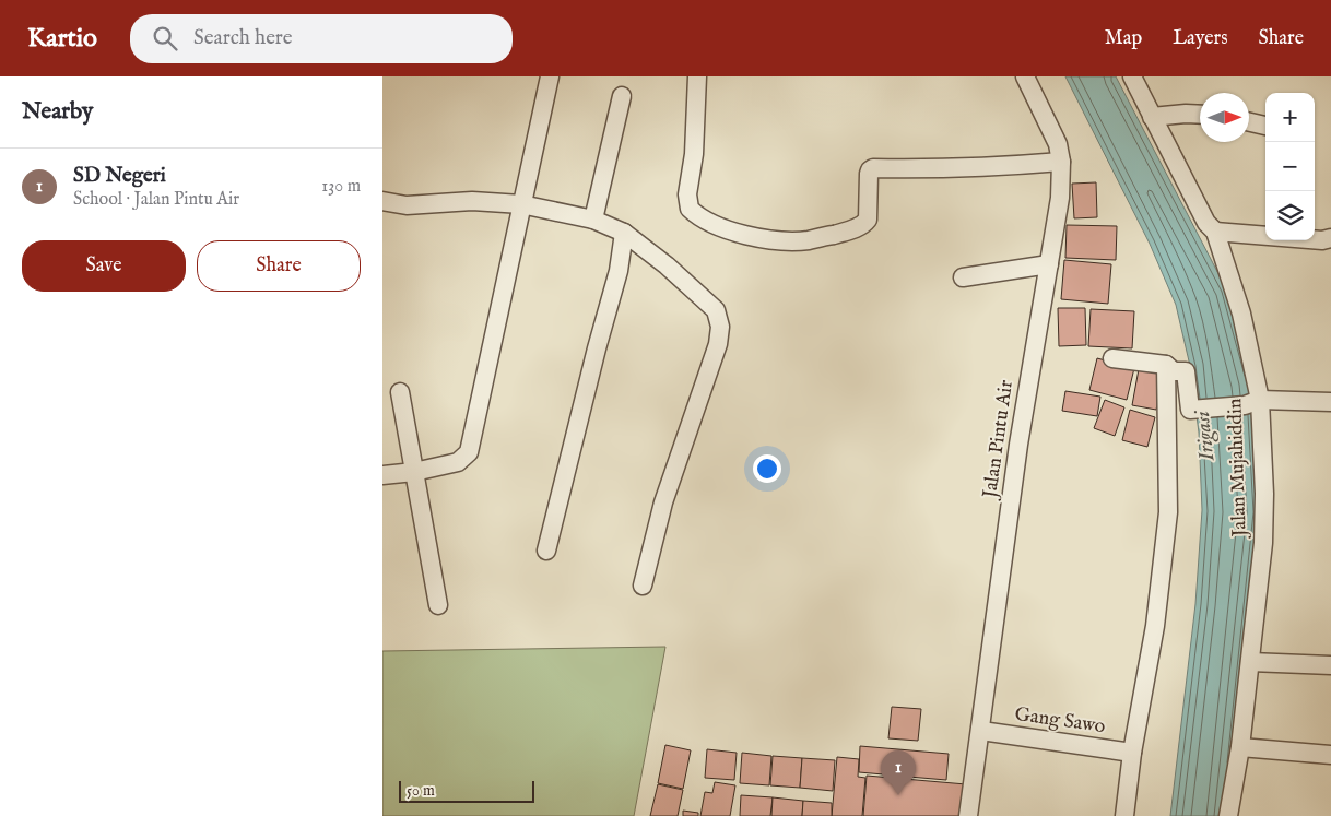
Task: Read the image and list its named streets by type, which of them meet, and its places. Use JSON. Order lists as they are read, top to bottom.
{
  "streets": {
    "street": ["Jalan Pintu Air", "Jalan Mujahiddin", "Gang Sawo"]
  },
  "crossings": [
    ["Jalan Pintu Air", "Gang Sawo"]
  ],
  "water": ["Irigasi"],
  "scale_bar": "50 m",
  "north": "right",
  "page": {
    "header": "Kartio",
    "search": "Search here",
    "nav": ["Map", "Layers", "Share"],
    "heading": "Nearby",
    "map_buttons": ["+", "−"],
    "list": [
      {
        "mark": "1",
        "name": "SD Negeri",
        "note": "School · Jalan Pintu Air",
        "value": "130 m"
      }
    ],
    "buttons": ["Save", "Share"],
    "pins": "1",
    "scale": "50 m"
  }
}
